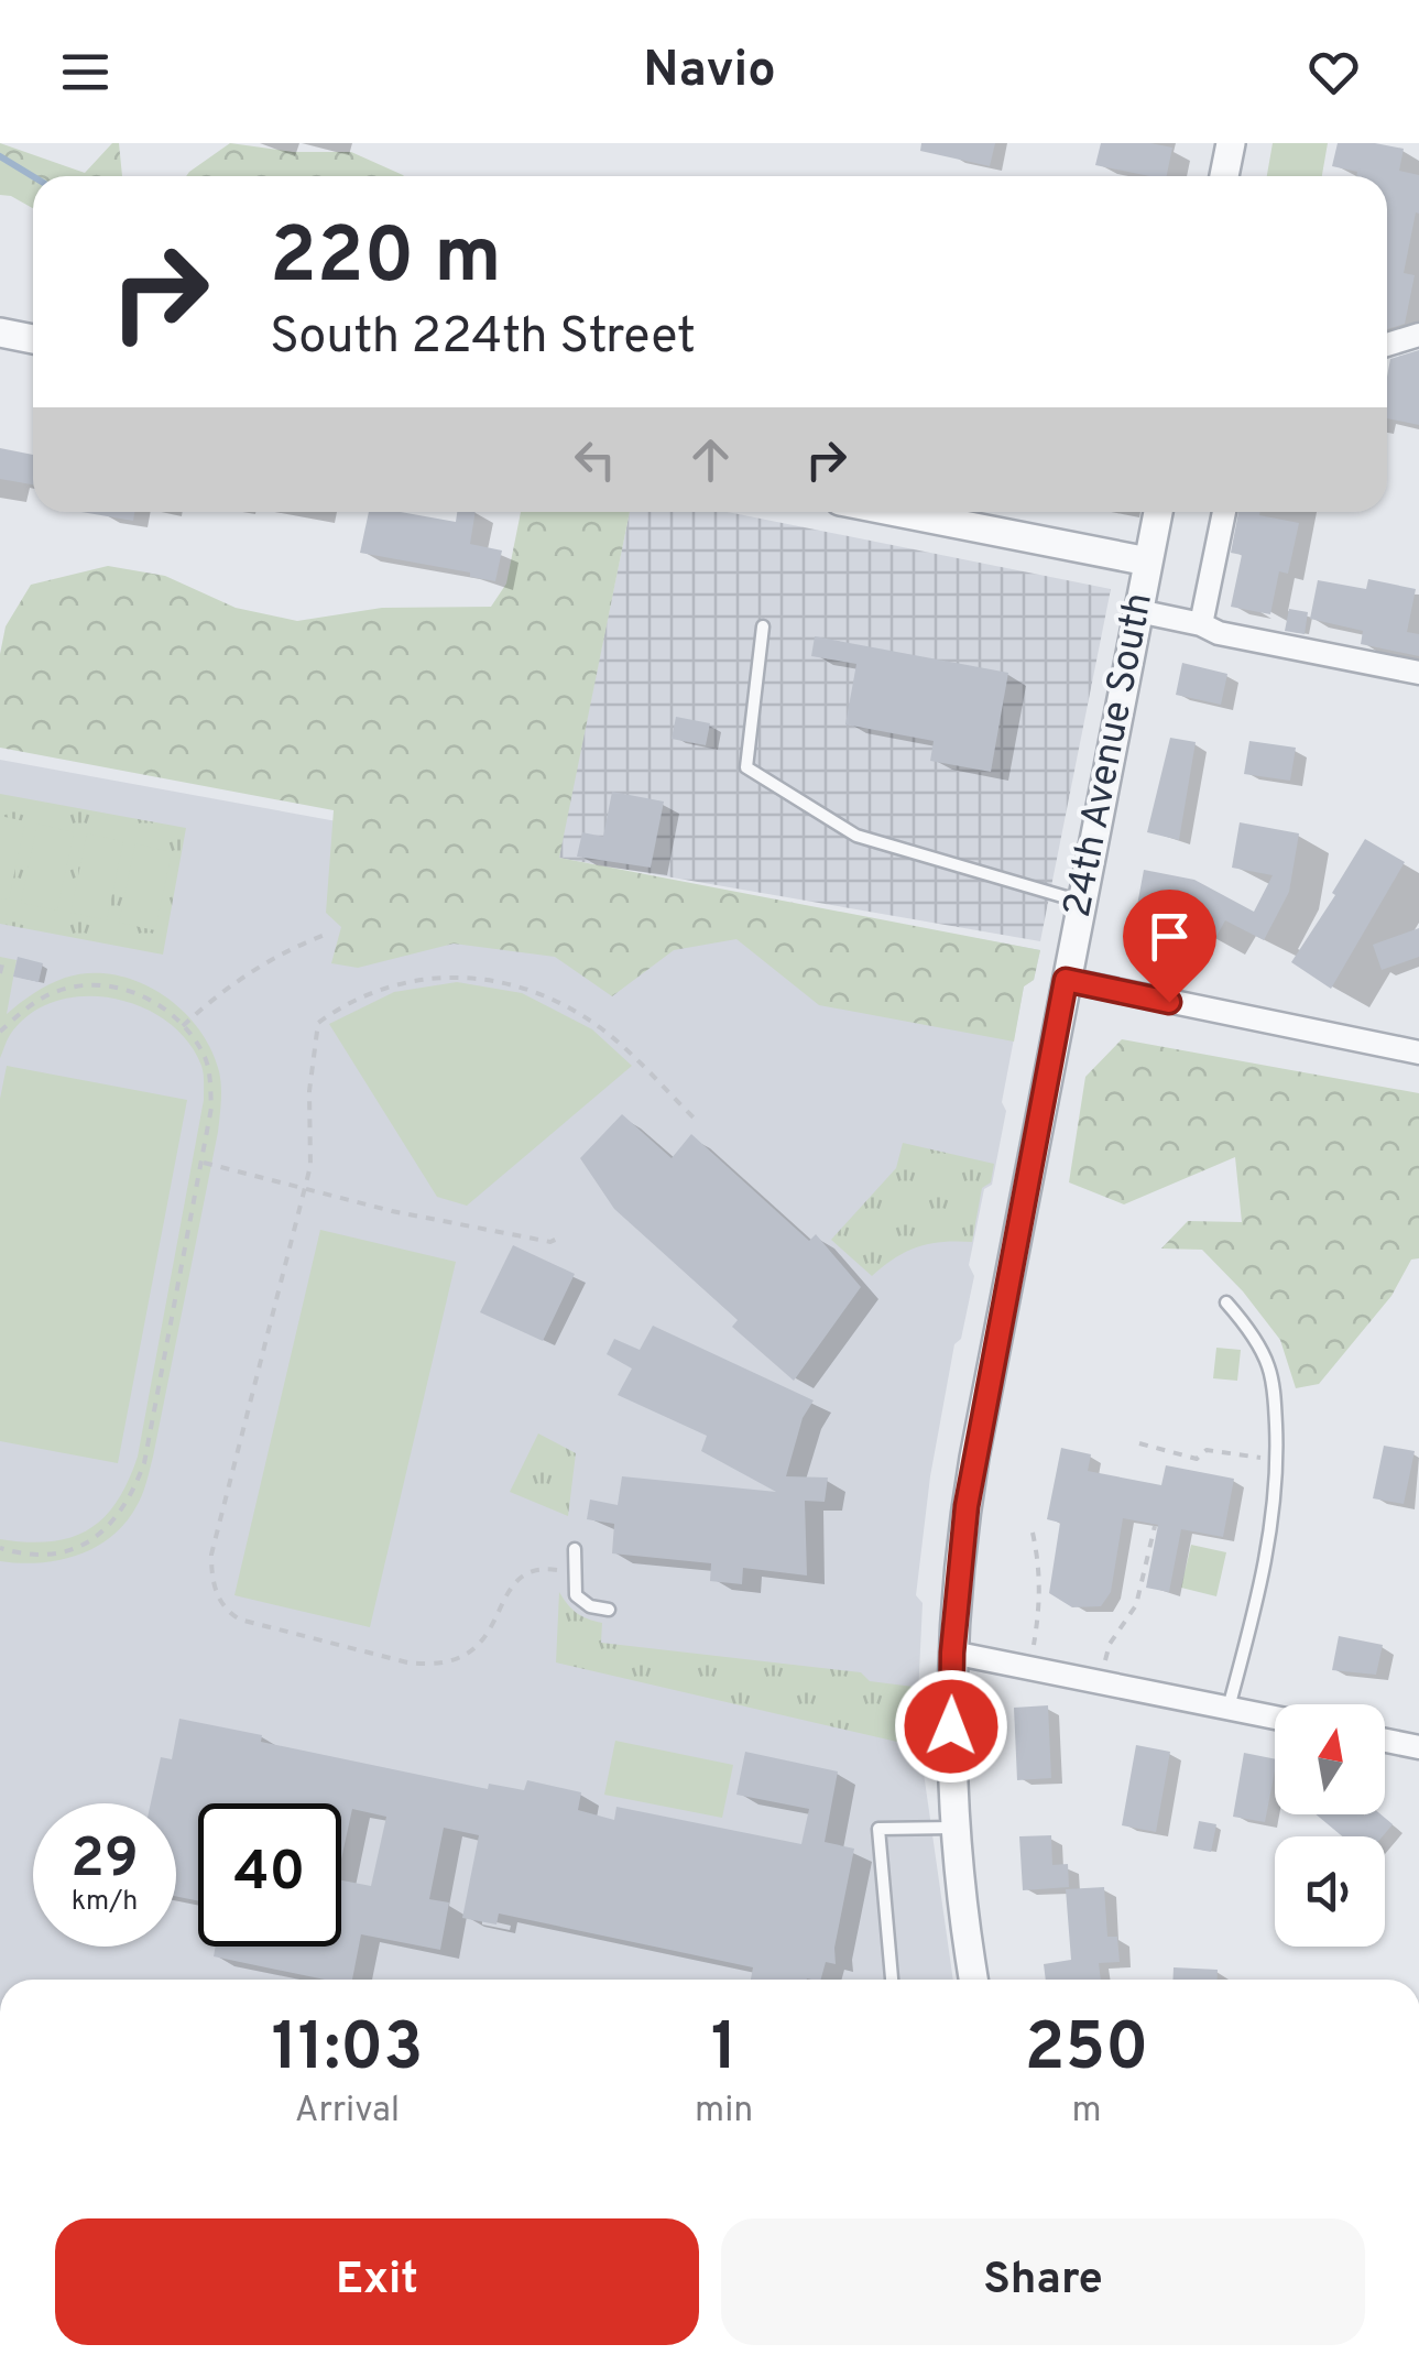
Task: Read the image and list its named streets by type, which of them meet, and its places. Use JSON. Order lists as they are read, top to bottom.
{
  "streets": {
    "street": ["24th Avenue South"]
  },
  "north": "top",
  "page": {
    "header": "Navio",
    "turn": ["220 m", "South 224th Street"],
    "speed": "29 km/h",
    "limit": "40",
    "eta": [
      "11:03",
      "Arrival",
      "1",
      "min",
      "250",
      "m"
    ],
    "buttons": ["Exit", "Share"]
  }
}
